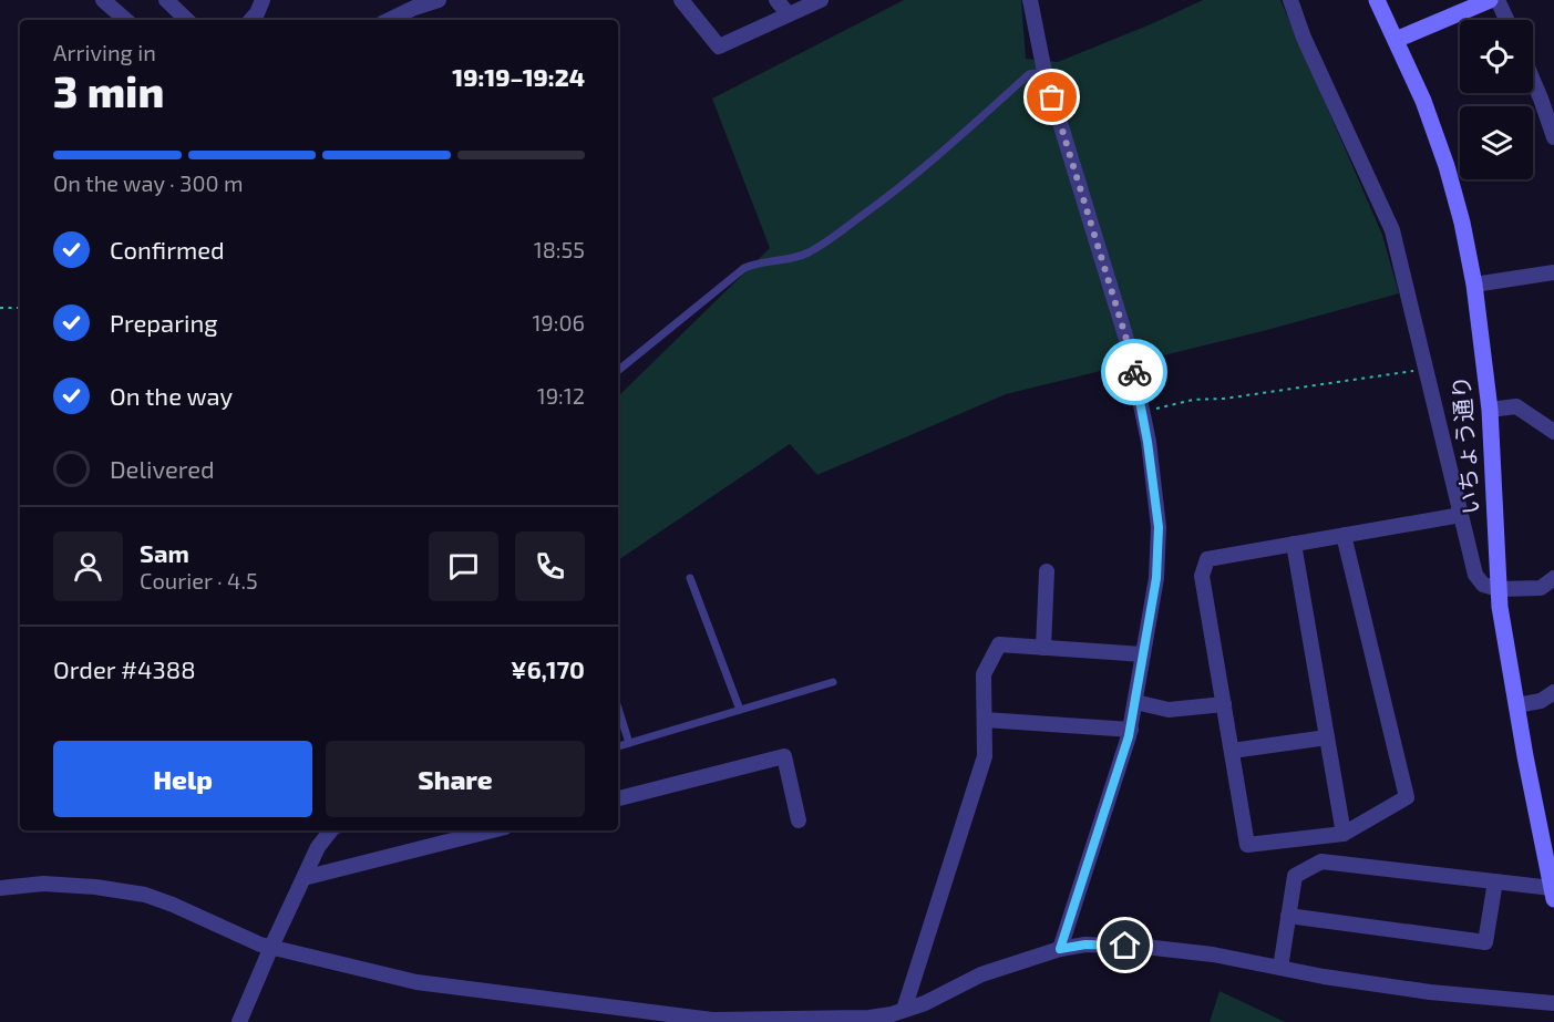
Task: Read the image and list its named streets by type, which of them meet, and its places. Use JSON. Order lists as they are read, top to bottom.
{
  "streets": {
    "street": ["いちょう通り"]
  },
  "page": {
    "heading": ["3 min", "Arriving in", "19:19–19:24"],
    "panel": [
      "Sam",
      "Courier · 4.5",
      "Order #4388",
      "¥6,170"
    ],
    "bar": "On the way · 300 m",
    "list": [
      ["Confirmed", "18:55"],
      ["Preparing", "19:06"],
      ["On the way", "19:12"],
      "Delivered"
    ],
    "buttons": ["Help", "Share"]
  }
}
